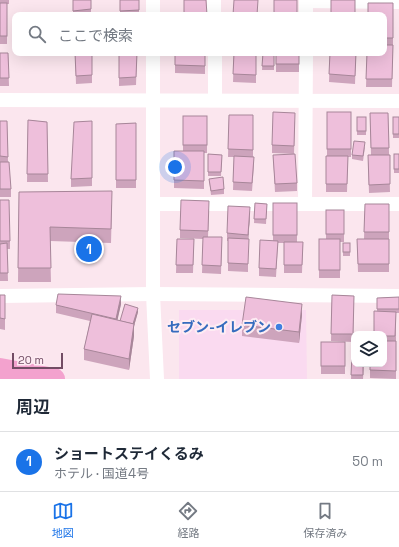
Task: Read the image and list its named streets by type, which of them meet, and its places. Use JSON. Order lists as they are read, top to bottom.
{
  "places": ["セブン-イレブン"],
  "scale_bar": "20 m",
  "page": {
    "search": "ここで検索",
    "pins": "1",
    "scale": "20 m",
    "heading": "周辺",
    "list": [
      {
        "mark": "1",
        "name": "ショートステイくるみ",
        "note": "ホテル · 国道4号",
        "value": "50 m"
      }
    ],
    "nav": ["地図", "経路", "保存済み"]
  }
}
